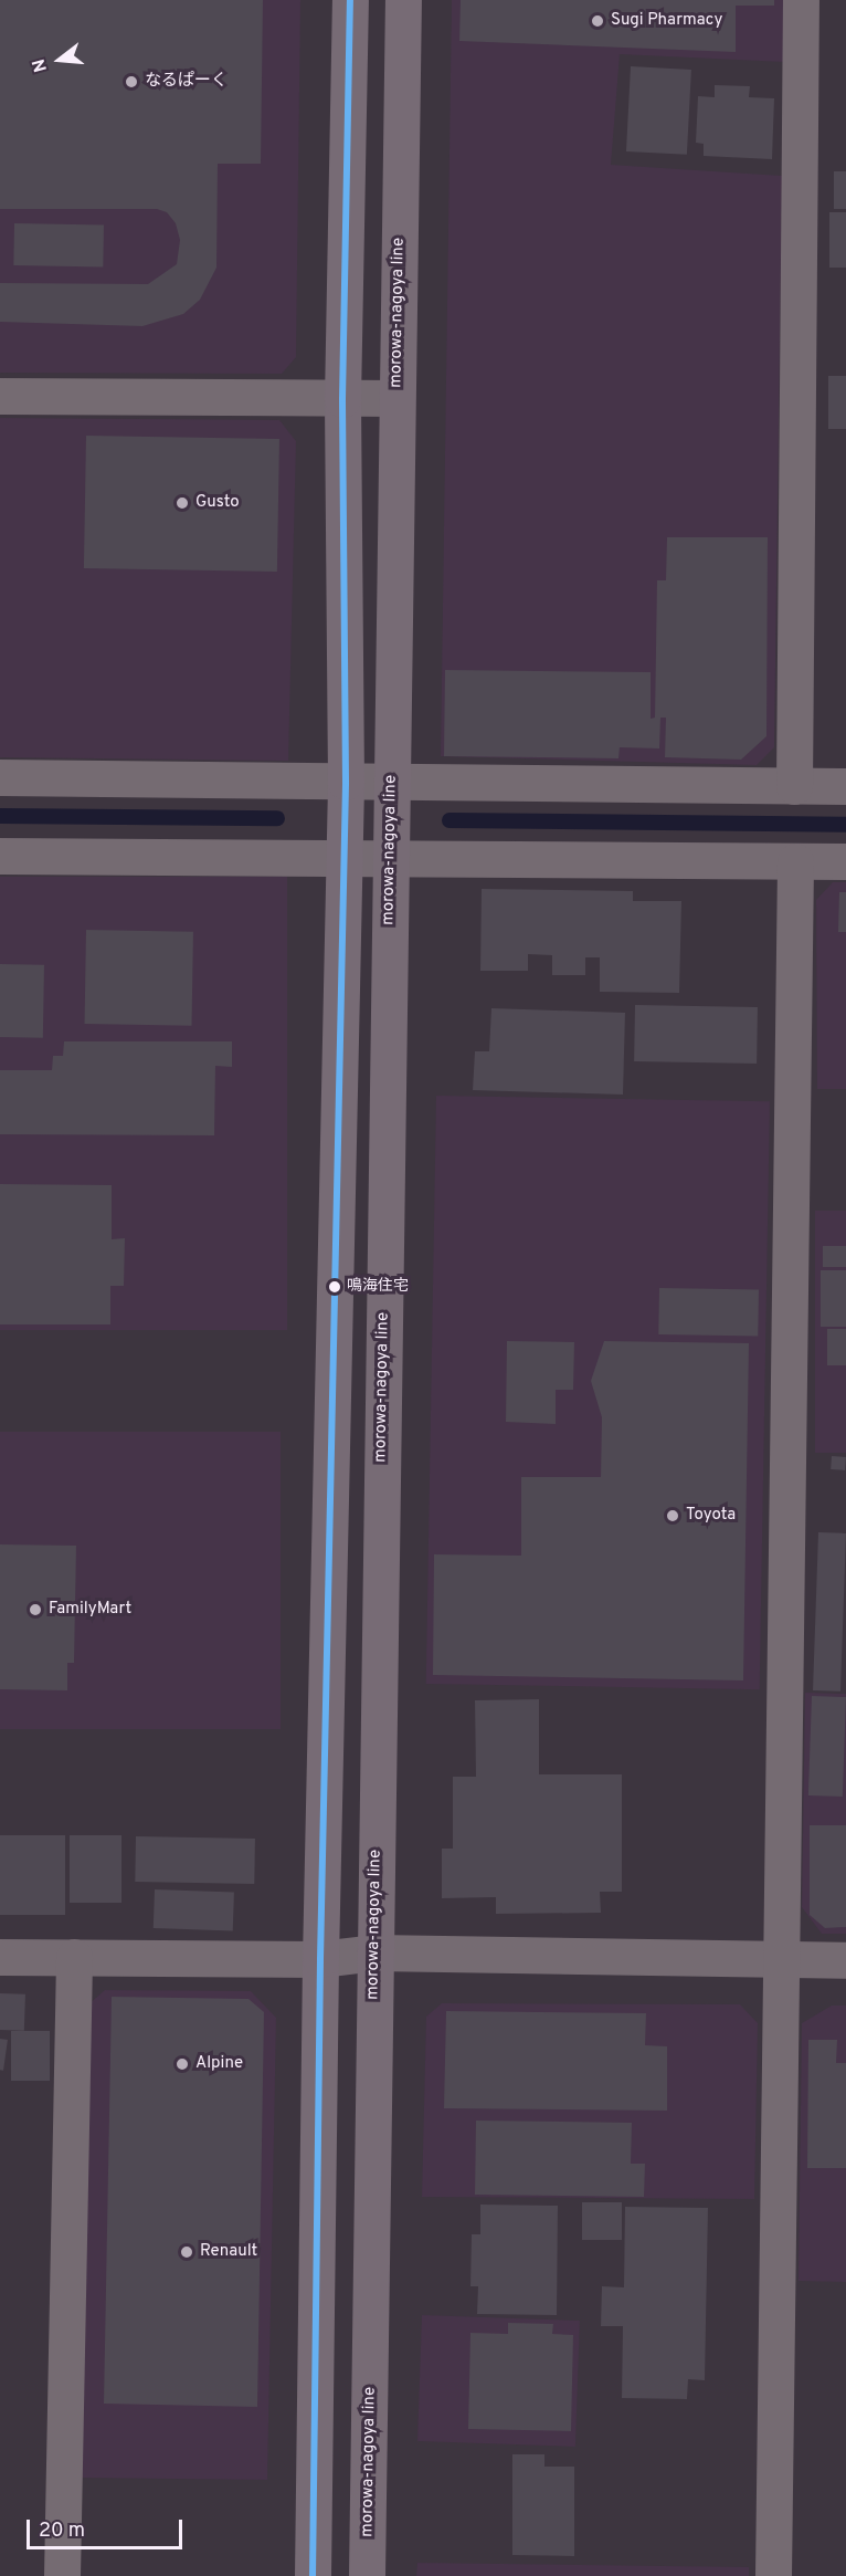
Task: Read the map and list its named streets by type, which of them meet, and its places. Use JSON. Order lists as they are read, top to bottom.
{
  "streets": {
    "main road": ["morowa-nagoya line"]
  },
  "places": [
    "Sugi Pharmacy",
    "なるぱーく",
    "Gusto",
    "鳴海住宅",
    "Toyota",
    "FamilyMart",
    "Alpine",
    "Renault"
  ],
  "scale_bar": "20 m",
  "north": "left"
}
